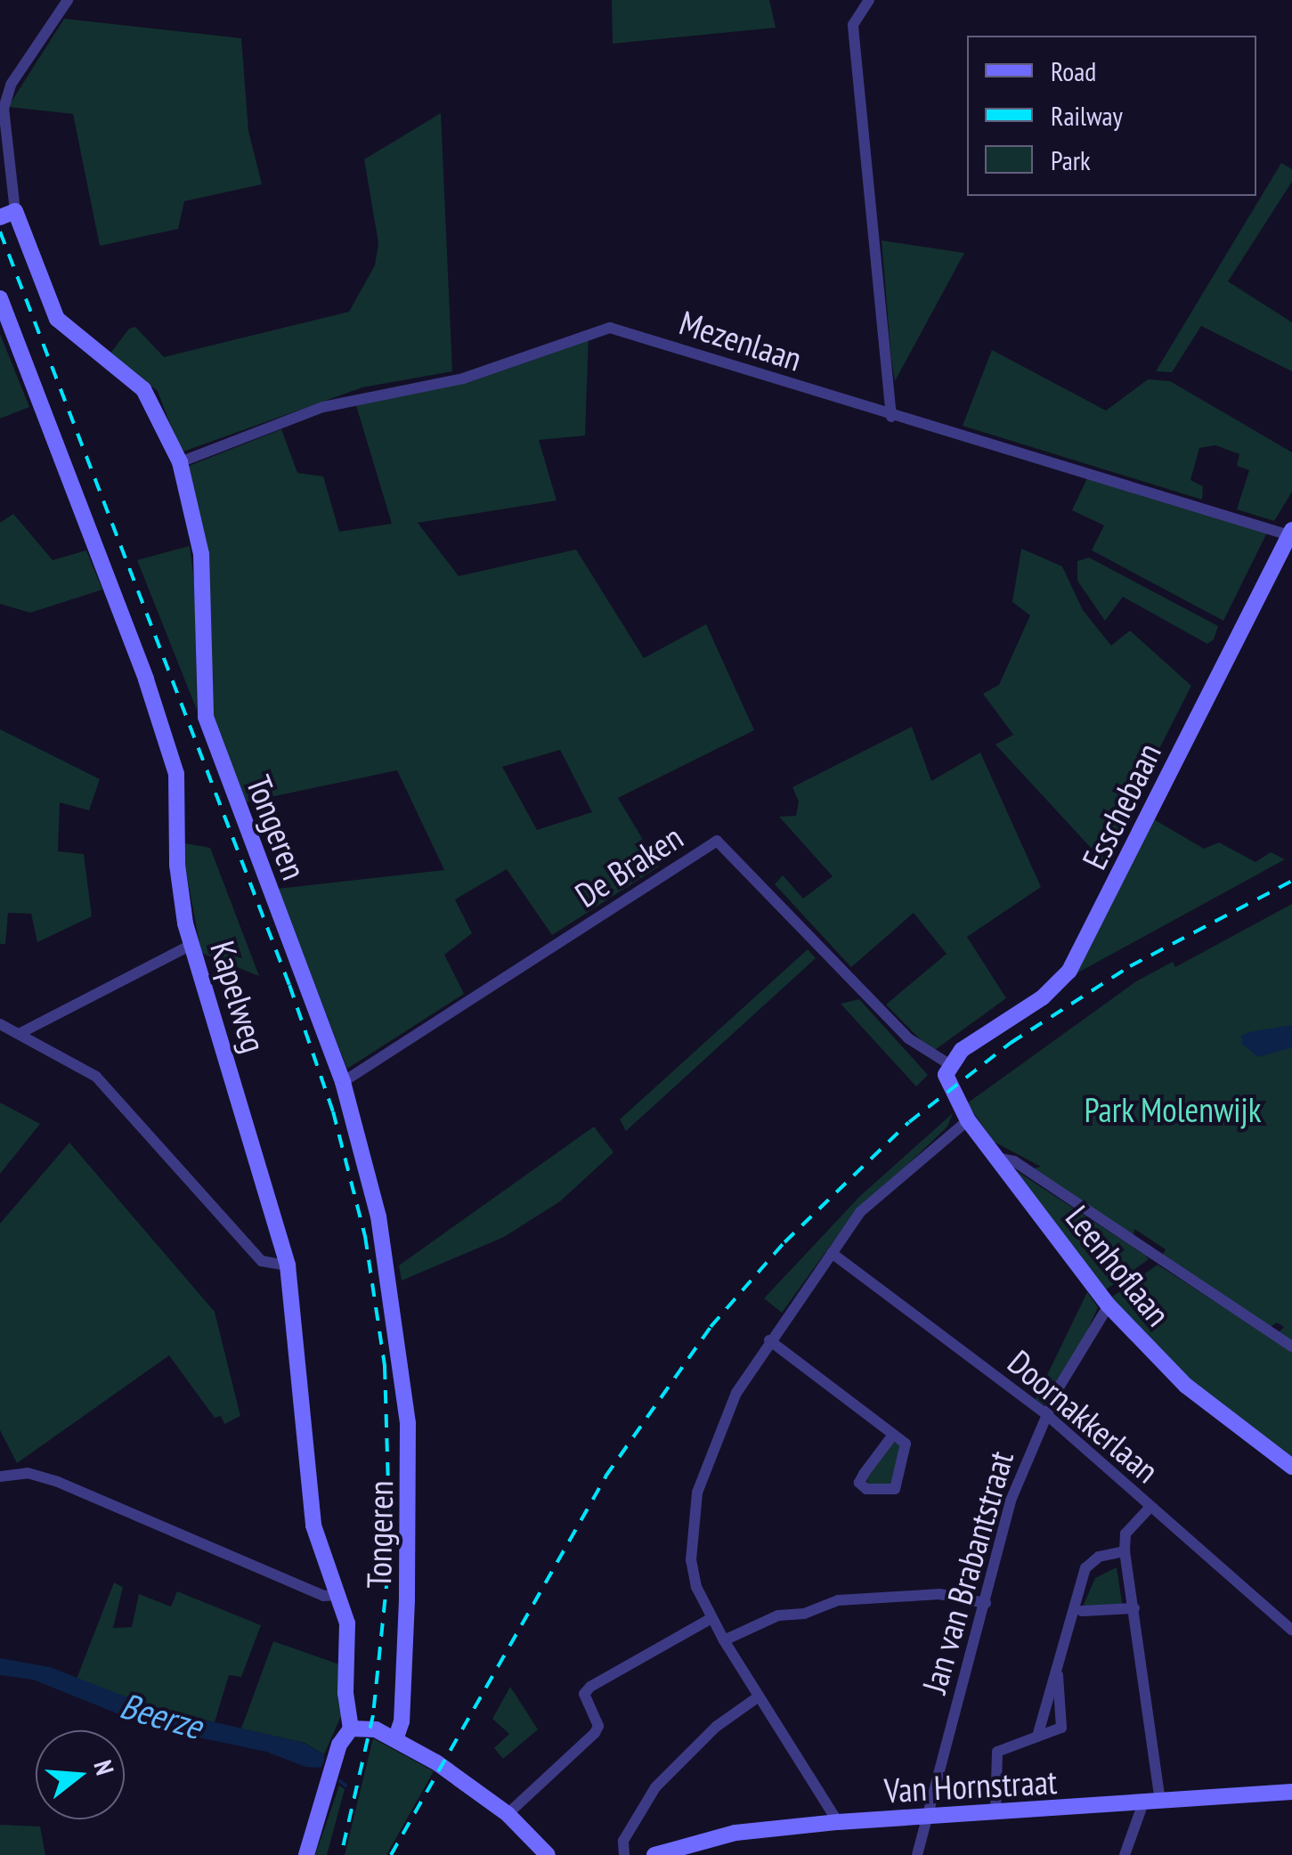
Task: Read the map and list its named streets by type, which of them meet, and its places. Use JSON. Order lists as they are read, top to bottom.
{
  "streets": {
    "street": [
      "Mezenlaan",
      "Esschebaan",
      "Tongeren",
      "De Braken",
      "Kapelweg",
      "Leenhoflaan",
      "Doornakkerlaan",
      "Jan van Brabantstraat",
      "Van Hornstraat"
    ]
  },
  "crossings": [
    ["Mezenlaan", "Esschebaan"],
    ["Mezenlaan", "Tongeren"],
    ["Esschebaan", "De Braken"],
    ["Esschebaan", "Leenhoflaan"],
    ["Tongeren", "De Braken"],
    ["De Braken", "Leenhoflaan"],
    ["Leenhoflaan", "Jan van Brabantstraat"],
    ["Doornakkerlaan", "Jan van Brabantstraat"],
    ["Jan van Brabantstraat", "Van Hornstraat"]
  ],
  "water": ["Beerze"],
  "parks": ["Park Molenwijk"],
  "legend": ["Road", "Railway", "Park"],
  "north": "right"
}
